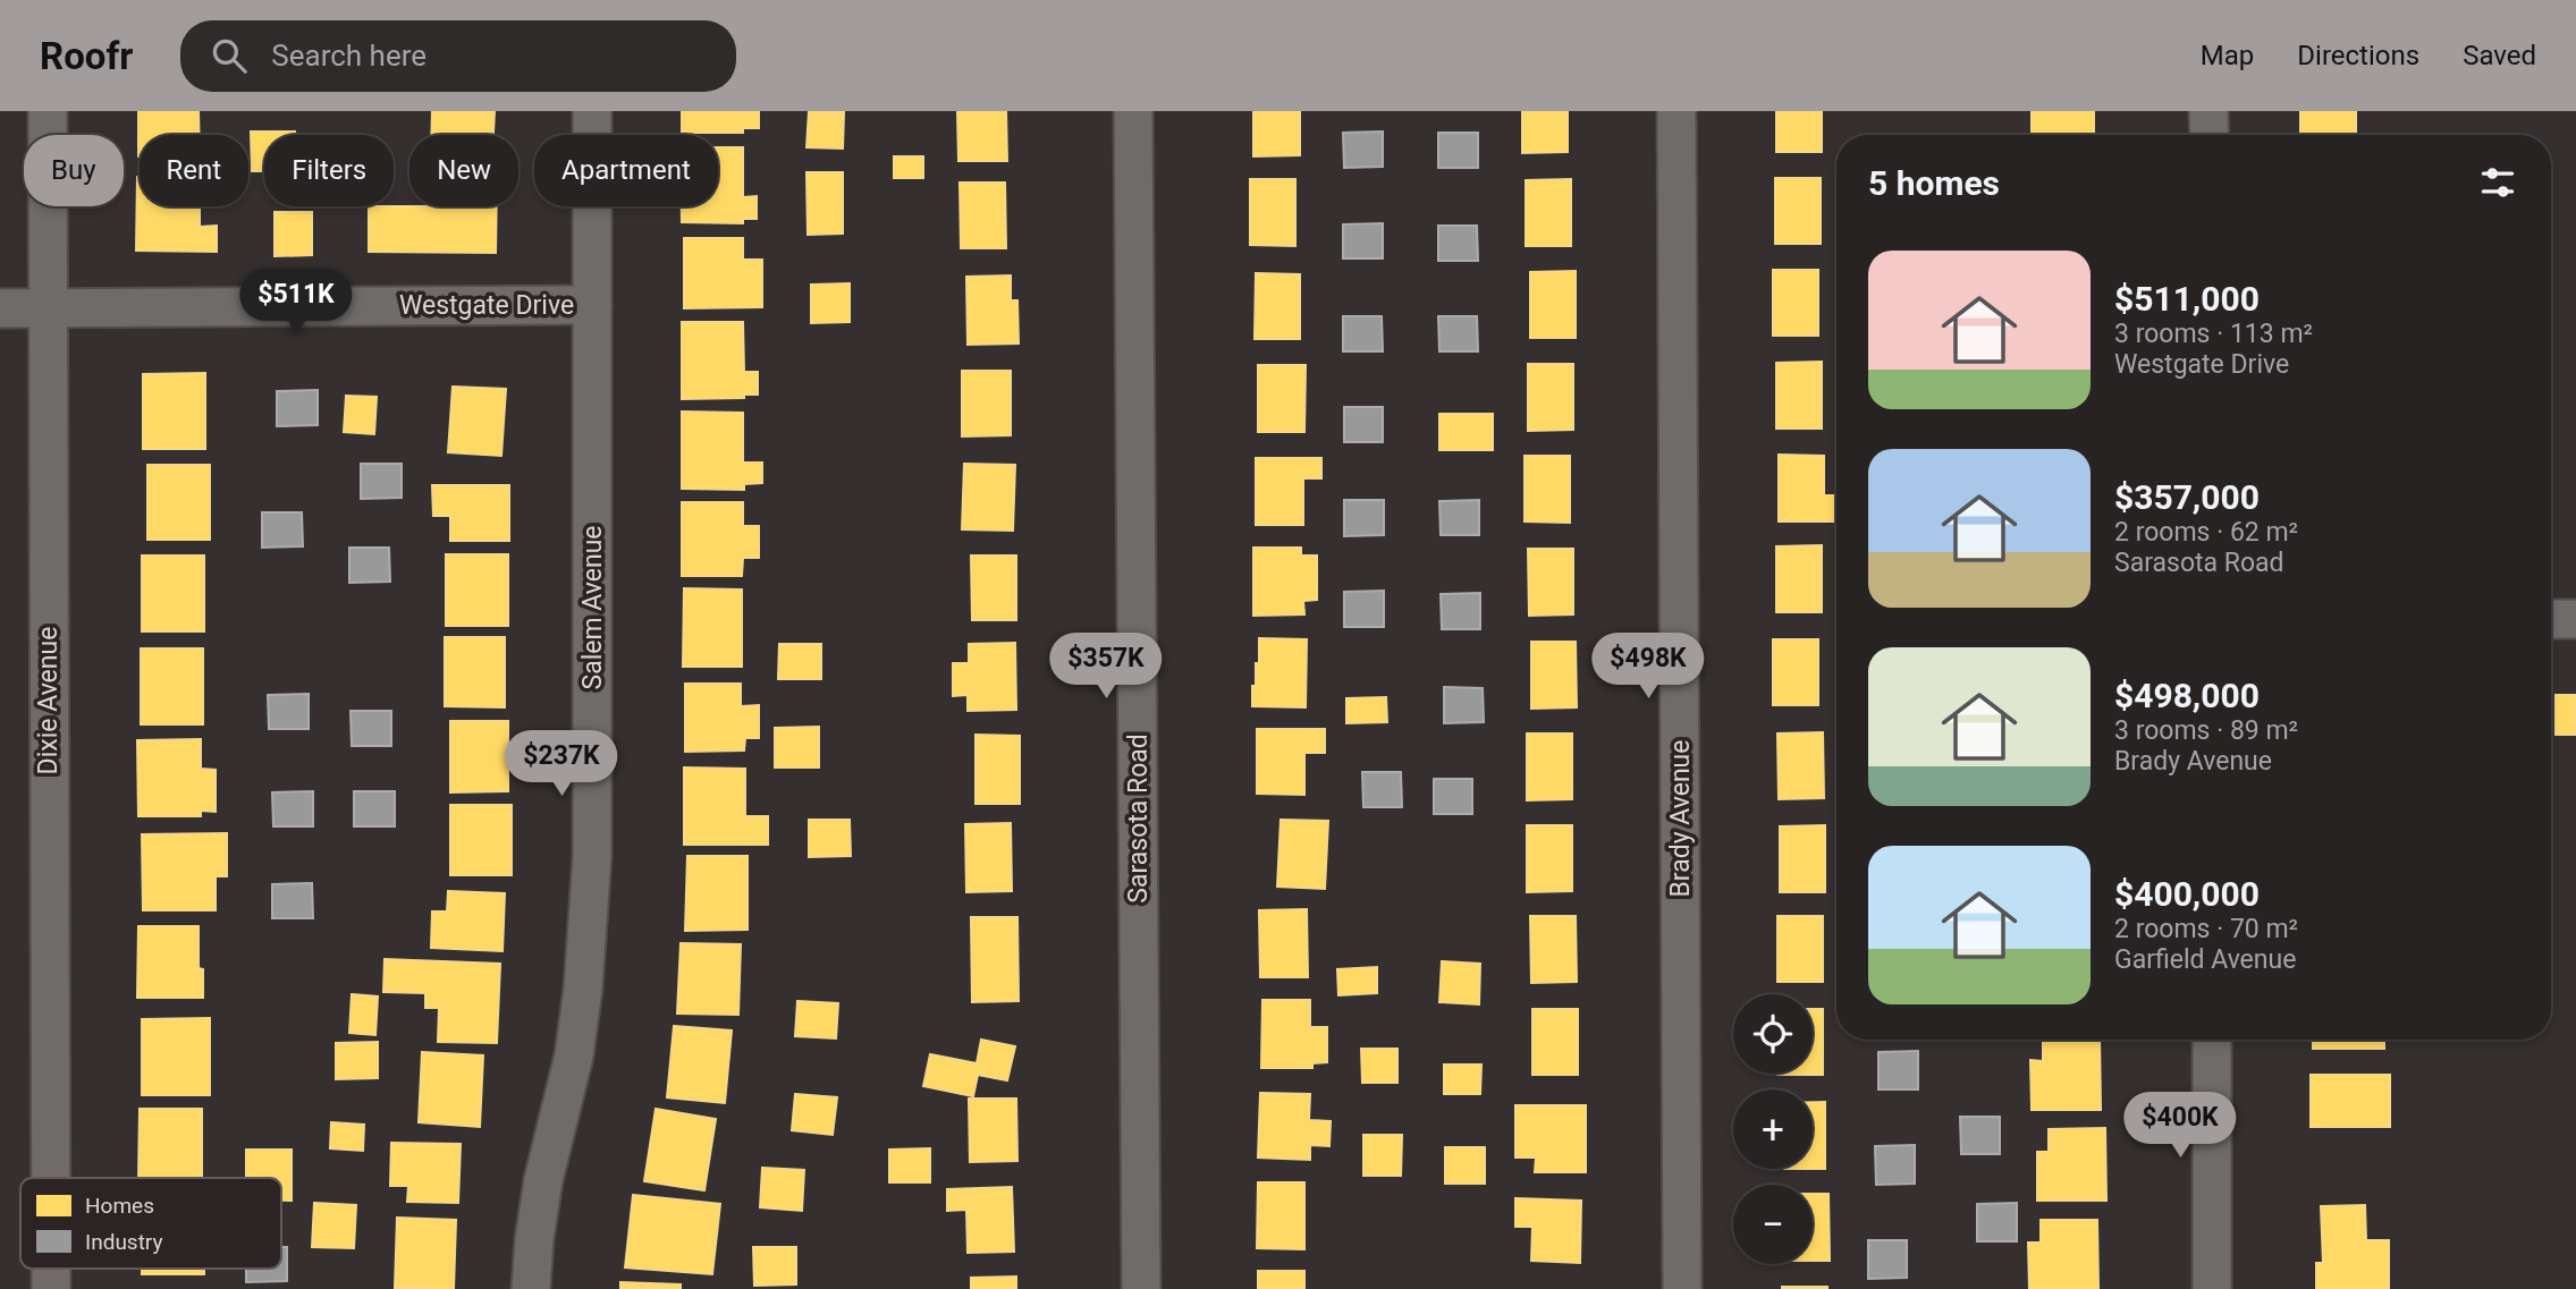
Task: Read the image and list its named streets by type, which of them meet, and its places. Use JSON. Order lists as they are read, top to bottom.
{
  "streets": {
    "street": [
      "Westgate Drive",
      "Salem Avenue",
      "Dixie Avenue",
      "Sarasota Road",
      "Brady Avenue"
    ]
  },
  "crossings": [
    ["Westgate Drive", "Salem Avenue"],
    ["Westgate Drive", "Dixie Avenue"]
  ],
  "legend": ["Homes", "Industry"],
  "page": {
    "header": "Roofr",
    "search": "Search here",
    "nav": ["Map", "Directions", "Saved"],
    "chip": [
      "Buy",
      "Rent",
      "Filters",
      "New",
      "Apartment"
    ],
    "heading": "5 homes",
    "list": [
      {
        "name": "$511,000",
        "note": "3 rooms · 113 m² · Westgate Drive"
      },
      {
        "name": "$357,000",
        "note": "2 rooms · 62 m² · Sarasota Road"
      },
      {
        "name": "$498,000",
        "note": "3 rooms · 89 m² · Brady Avenue"
      },
      {
        "name": "$400,000",
        "note": "2 rooms · 70 m² · Garfield Avenue"
      }
    ],
    "price": [
      "$511K",
      "$357K",
      "$498K",
      "$237K",
      "$400K"
    ],
    "map_buttons": ["+", "−"]
  }
}
